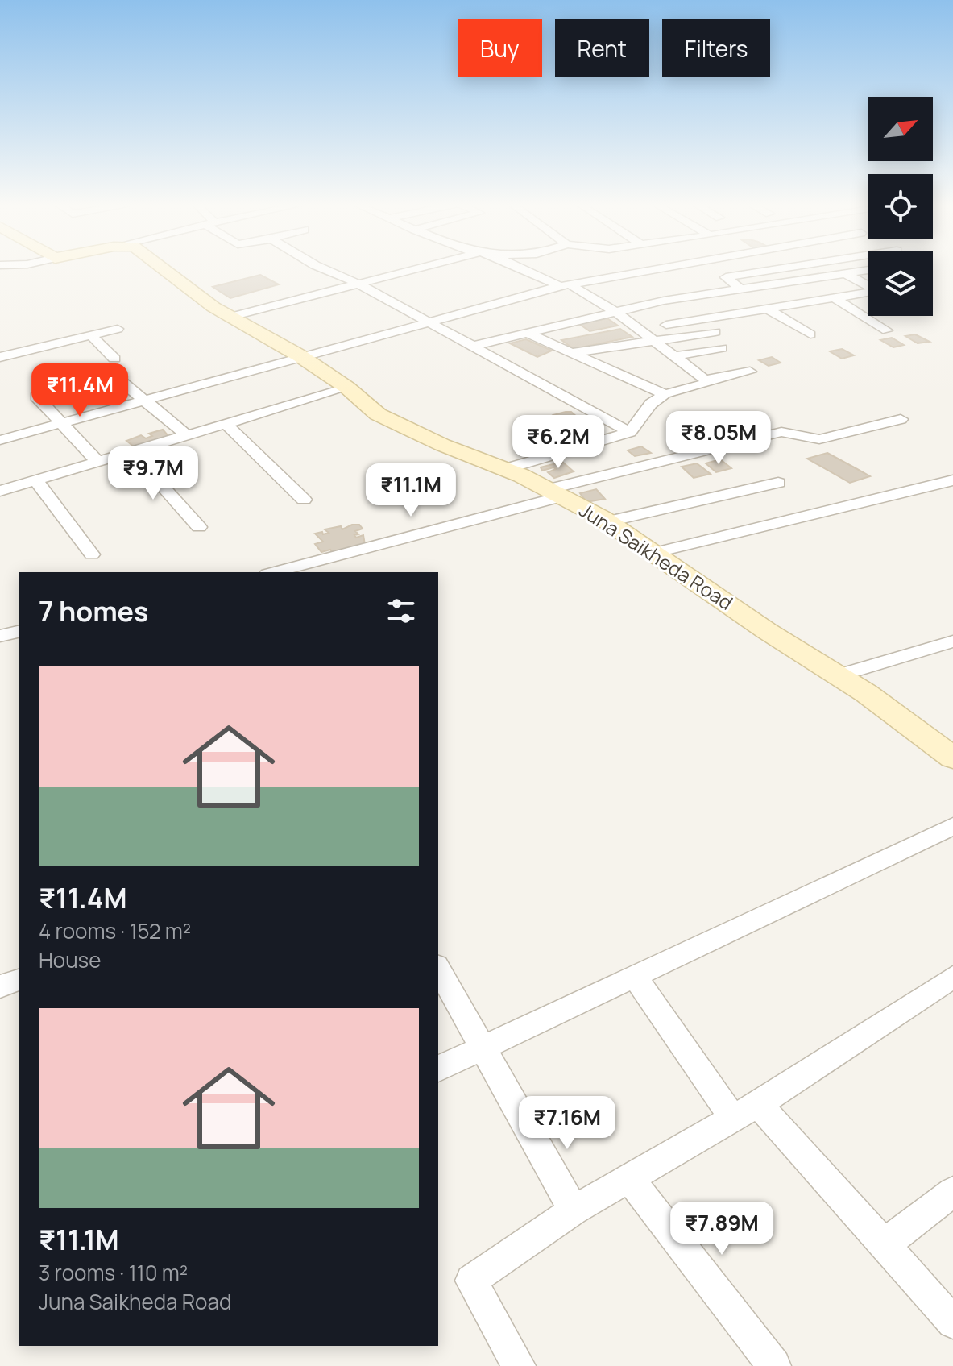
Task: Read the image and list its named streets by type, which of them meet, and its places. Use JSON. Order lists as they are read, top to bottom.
{
  "streets": {
    "main road": ["Juna Saikheda Road"]
  },
  "north": "top right",
  "page": {
    "chip": ["Buy", "Rent", "Filters"],
    "price": [
      "₹11.4M",
      "₹8.05M",
      "₹6.2M",
      "₹9.7M",
      "₹11.1M",
      "₹7.16M",
      "₹7.89M"
    ],
    "heading": "7 homes",
    "list": [
      {
        "name": "₹11.4M",
        "note": "4 rooms · 152 m² · House"
      },
      {
        "name": "₹11.1M",
        "note": "3 rooms · 110 m² · Juna Saikheda Road"
      }
    ]
  }
}
